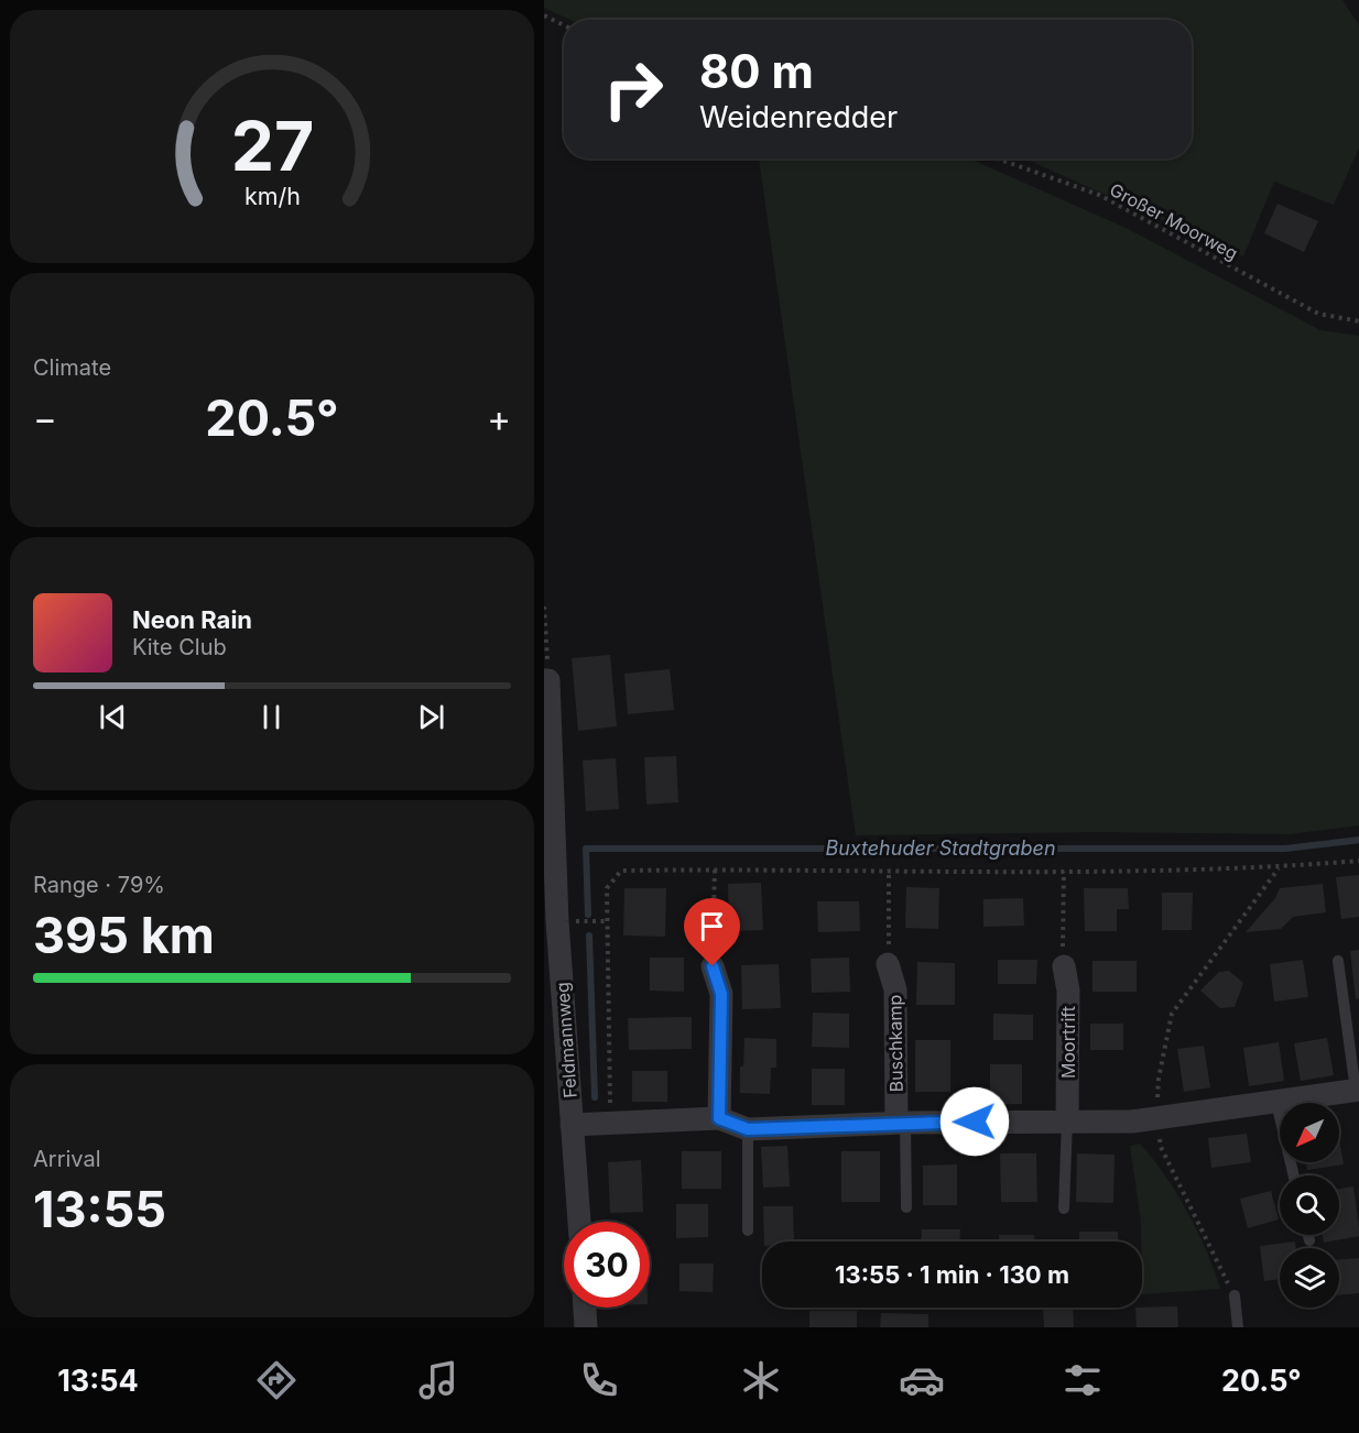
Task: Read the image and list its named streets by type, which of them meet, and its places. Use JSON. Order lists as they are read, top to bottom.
{
  "streets": {
    "street": ["Feldmannweg", "Moortrift", "Buschkamp"],
    "path": ["Großer Moorweg"]
  },
  "water": ["Buxtehuder Stadtgraben"],
  "north": "bottom left",
  "page": {
    "turn": ["80 m", "Weidenredder"],
    "tile": [
      "Climate",
      ["Range · 79%", "395 km"],
      ["Arrival", "13:55"]
    ],
    "heat": ["−", "20.5°", "+"],
    "song": ["Neon Rain", "Kite Club"],
    "limit": "30",
    "trip": "13:55 · 1 min · 130 m",
    "tabs": ["13:54", "20.5°"],
    "gauge": ["27", "km/h"]
  }
}
